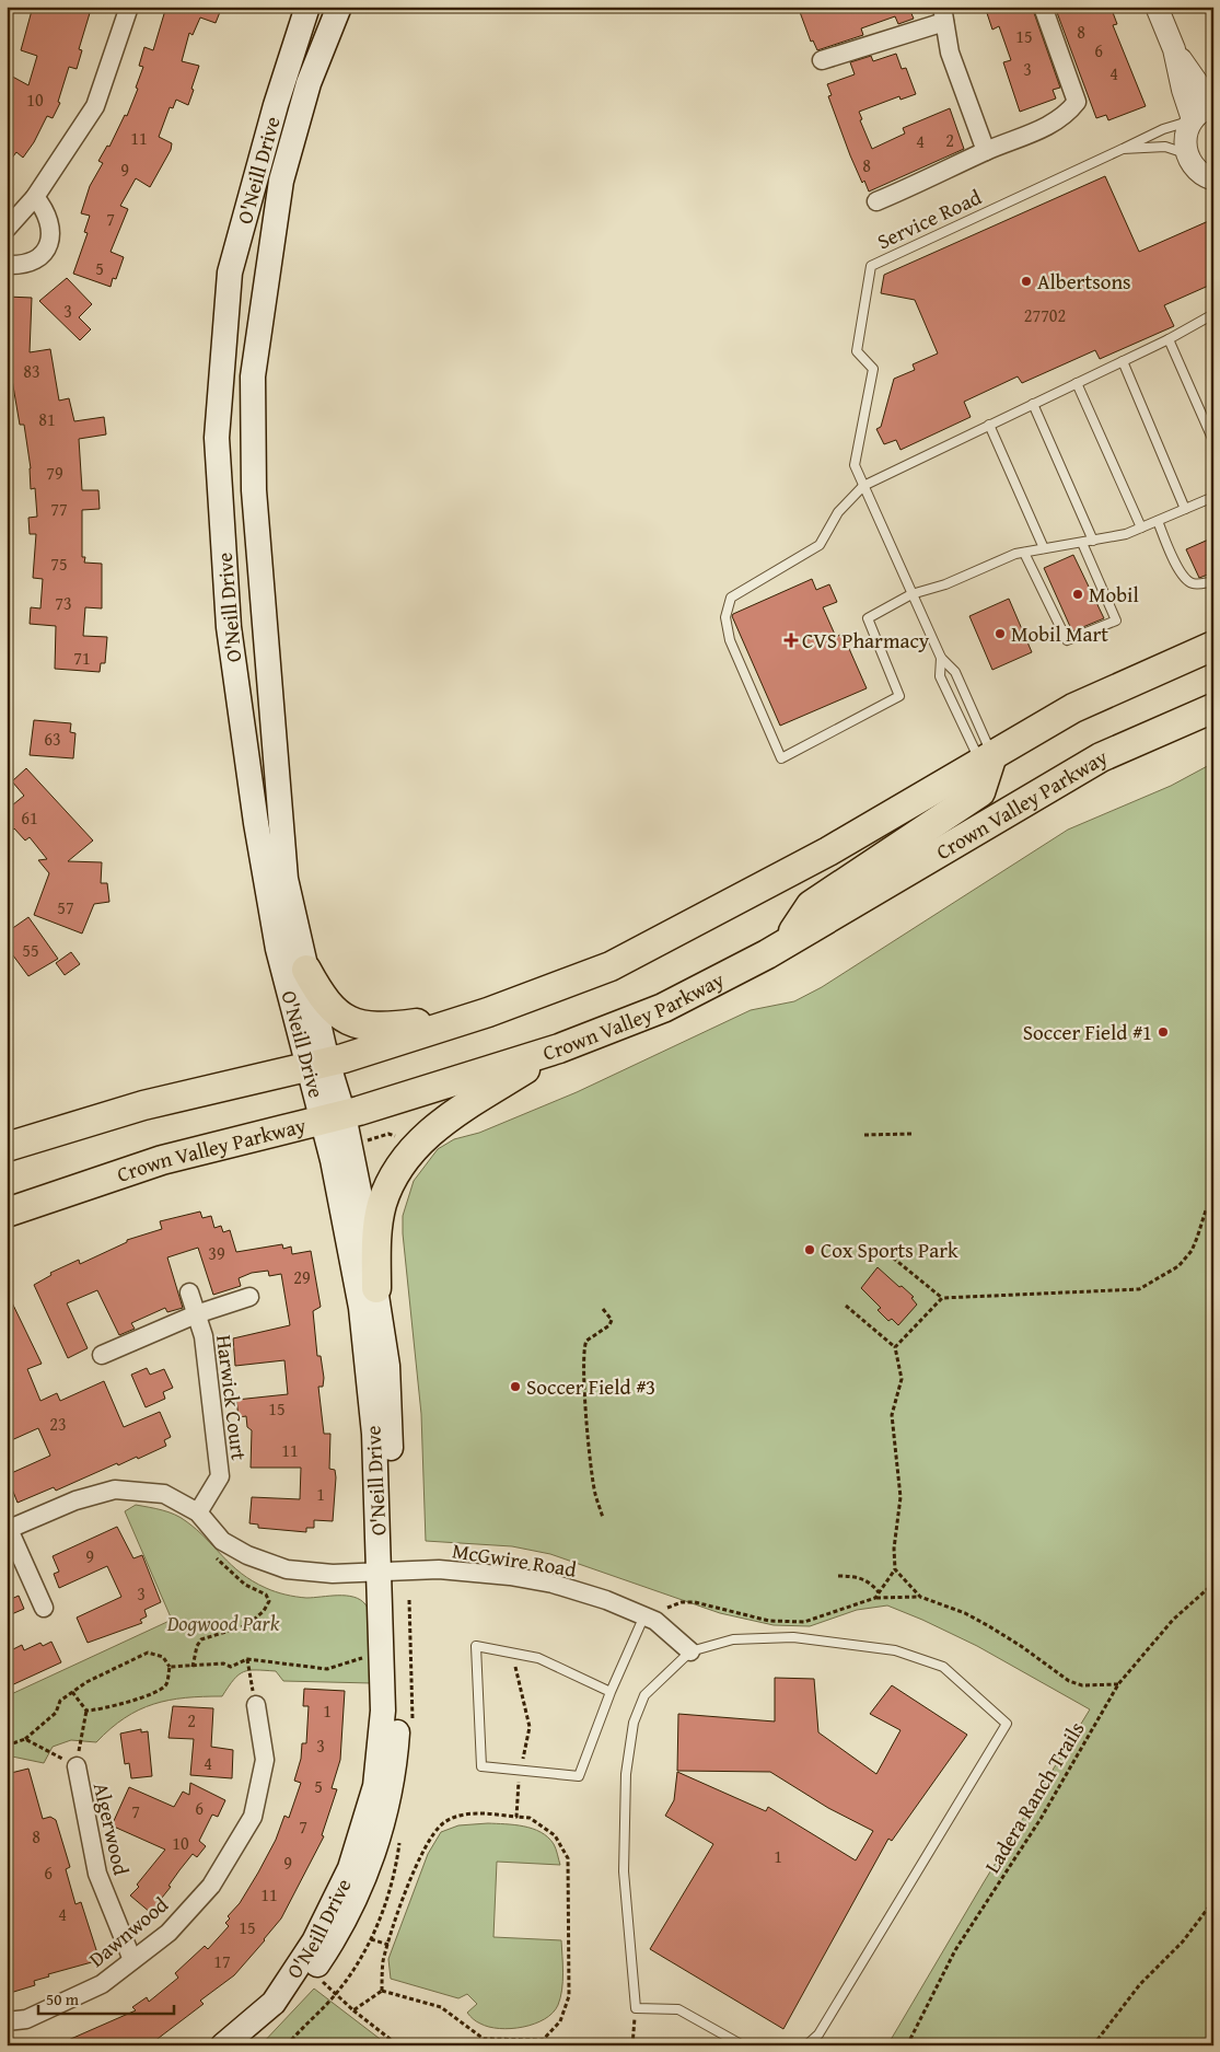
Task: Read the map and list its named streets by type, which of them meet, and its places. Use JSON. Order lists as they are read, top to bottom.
{
  "streets": {
    "main road": ["O'Neill Drive", "Crown Valley Parkway"],
    "street": [
      "Harwick Court",
      "McGwire Road",
      "Algerwood",
      "Dawnwood"
    ],
    "lane": ["Service Road"],
    "path": ["Ladera Ranch Trails"]
  },
  "crossings": [
    ["O'Neill Drive", "Crown Valley Parkway"],
    ["O'Neill Drive", "McGwire Road"],
    ["Harwick Court", "McGwire Road"],
    ["Algerwood", "Dawnwood"]
  ],
  "parks": ["Dogwood Park"],
  "places": {
    "other": [
      "Albertsons",
      "Mobil",
      "Mobil Mart",
      "Soccer Field #1",
      "Cox Sports Park",
      "Soccer Field #3"
    ],
    "health": ["CVS Pharmacy"]
  },
  "house_numbers": [
    "8",
    "15",
    "6",
    "3",
    "4",
    "10",
    "11",
    "2",
    "4",
    "8",
    "9",
    "7",
    "5",
    "3",
    "27702",
    "83",
    "81",
    "79",
    "77",
    "75",
    "73",
    "71",
    "63",
    "61",
    "57",
    "55",
    "39",
    "29",
    "15",
    "23",
    "11",
    "1",
    "9",
    "3",
    "1",
    "2",
    "3",
    "4",
    "5",
    "6",
    "7",
    "7",
    "8",
    "10",
    "1",
    "9",
    "6",
    "11",
    "4",
    "15",
    "17"
  ],
  "scale_bar": "50 m"
}
